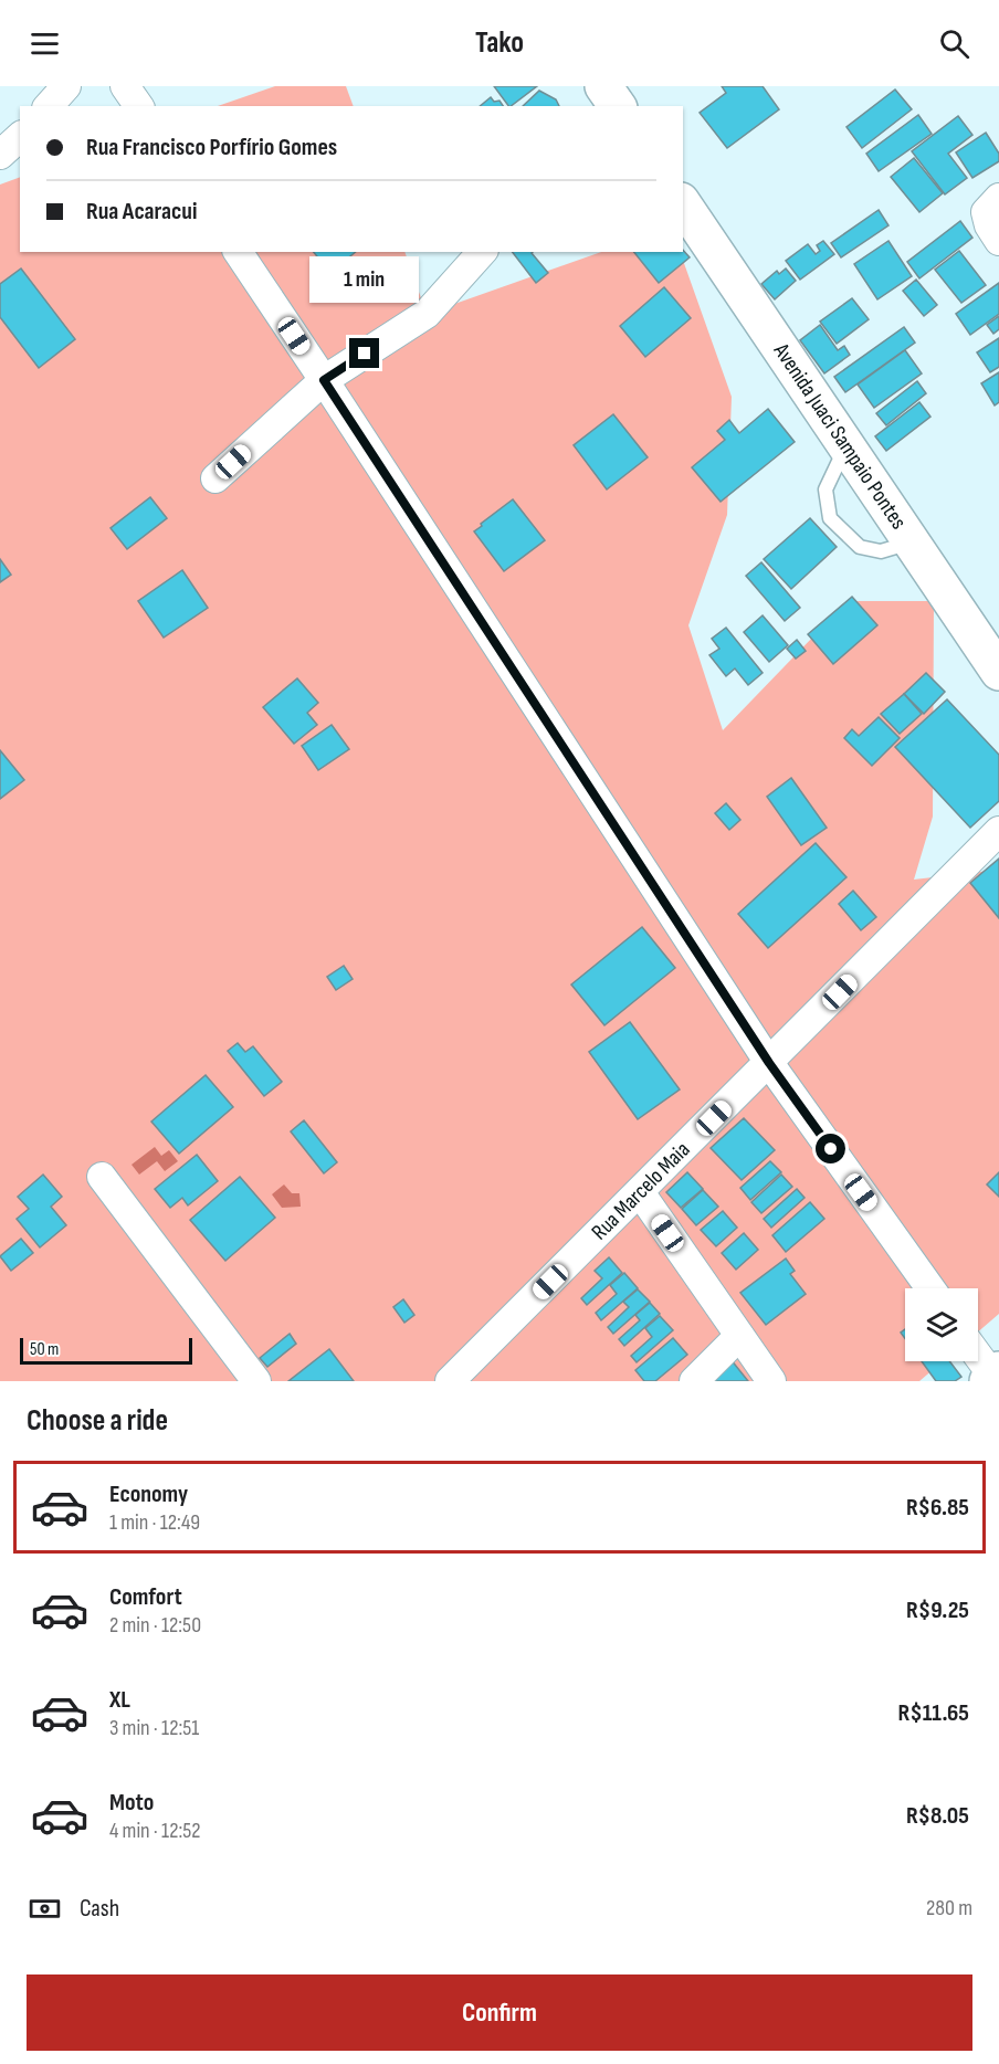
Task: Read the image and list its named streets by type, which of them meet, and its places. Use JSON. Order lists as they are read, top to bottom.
{
  "streets": {
    "main road": ["Avenida Juaci Sampaio Pontes"],
    "street": ["Rua Marcelo Maia"]
  },
  "scale_bar": "50 m",
  "page": {
    "header": "Tako",
    "banner": ["Rua Francisco Porfírio Gomes", "Rua Acaracui"],
    "bubble": "1 min",
    "scale": "50 m",
    "heading": "Choose a ride",
    "list": [
      {
        "name": "Economy",
        "note": "1 min · 12:49",
        "value": "R$6.85"
      },
      {
        "name": "Comfort",
        "note": "2 min · 12:50",
        "value": "R$9.25"
      },
      {
        "name": "XL",
        "note": "3 min · 12:51",
        "value": "R$11.65"
      },
      {
        "name": "Moto",
        "note": "4 min · 12:52",
        "value": "R$8.05"
      }
    ],
    "pay": ["Cash", "280 m"],
    "buttons": "Confirm"
  }
}
